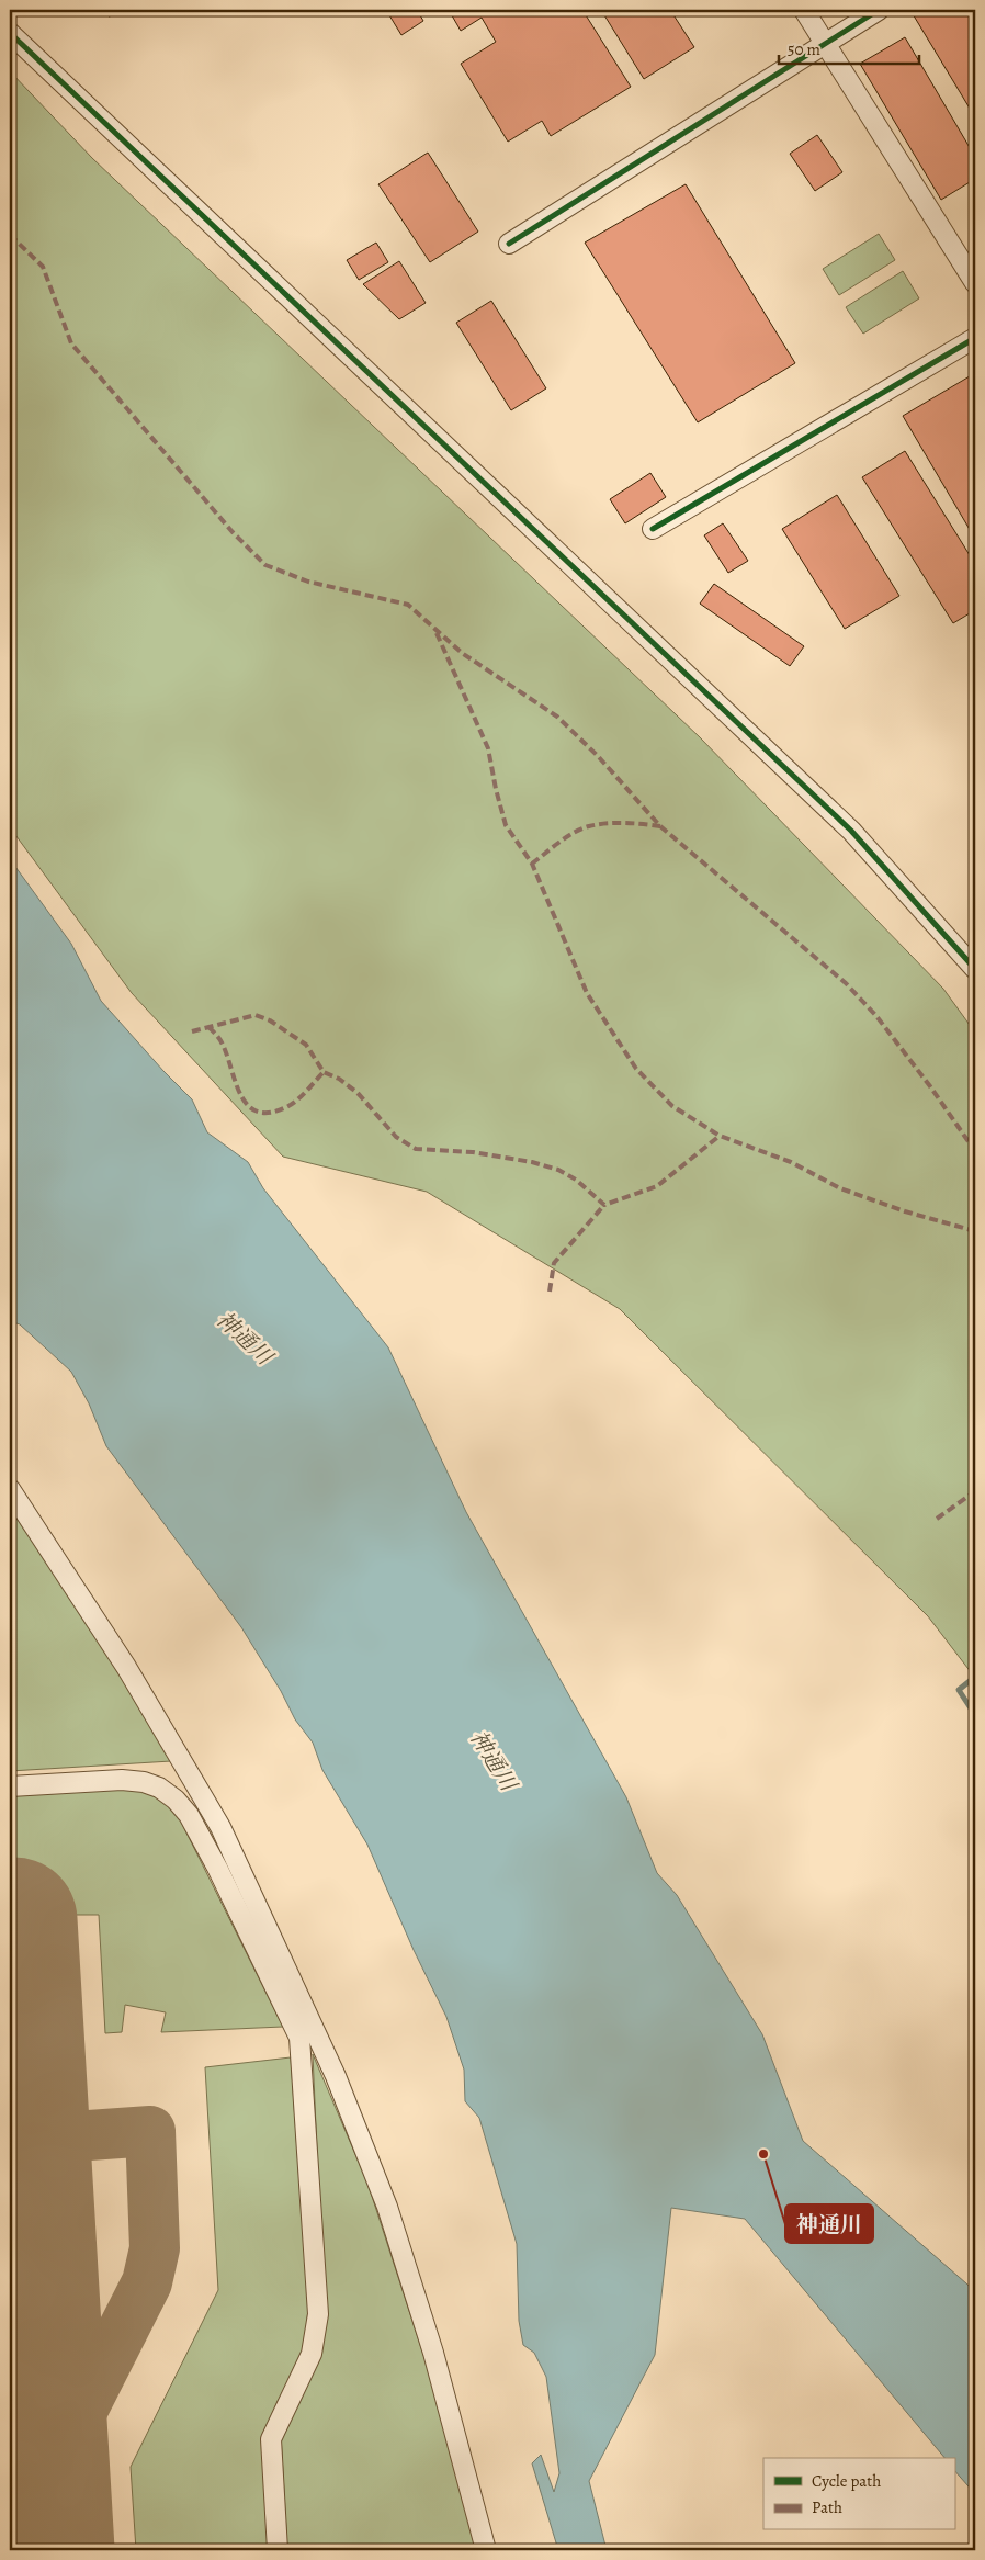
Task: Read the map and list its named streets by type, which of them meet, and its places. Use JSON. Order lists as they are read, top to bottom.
{
  "water": ["神通川"],
  "places": ["神通川"],
  "legend": ["Cycle path", "Path"],
  "scale_bar": "50 m"
}
